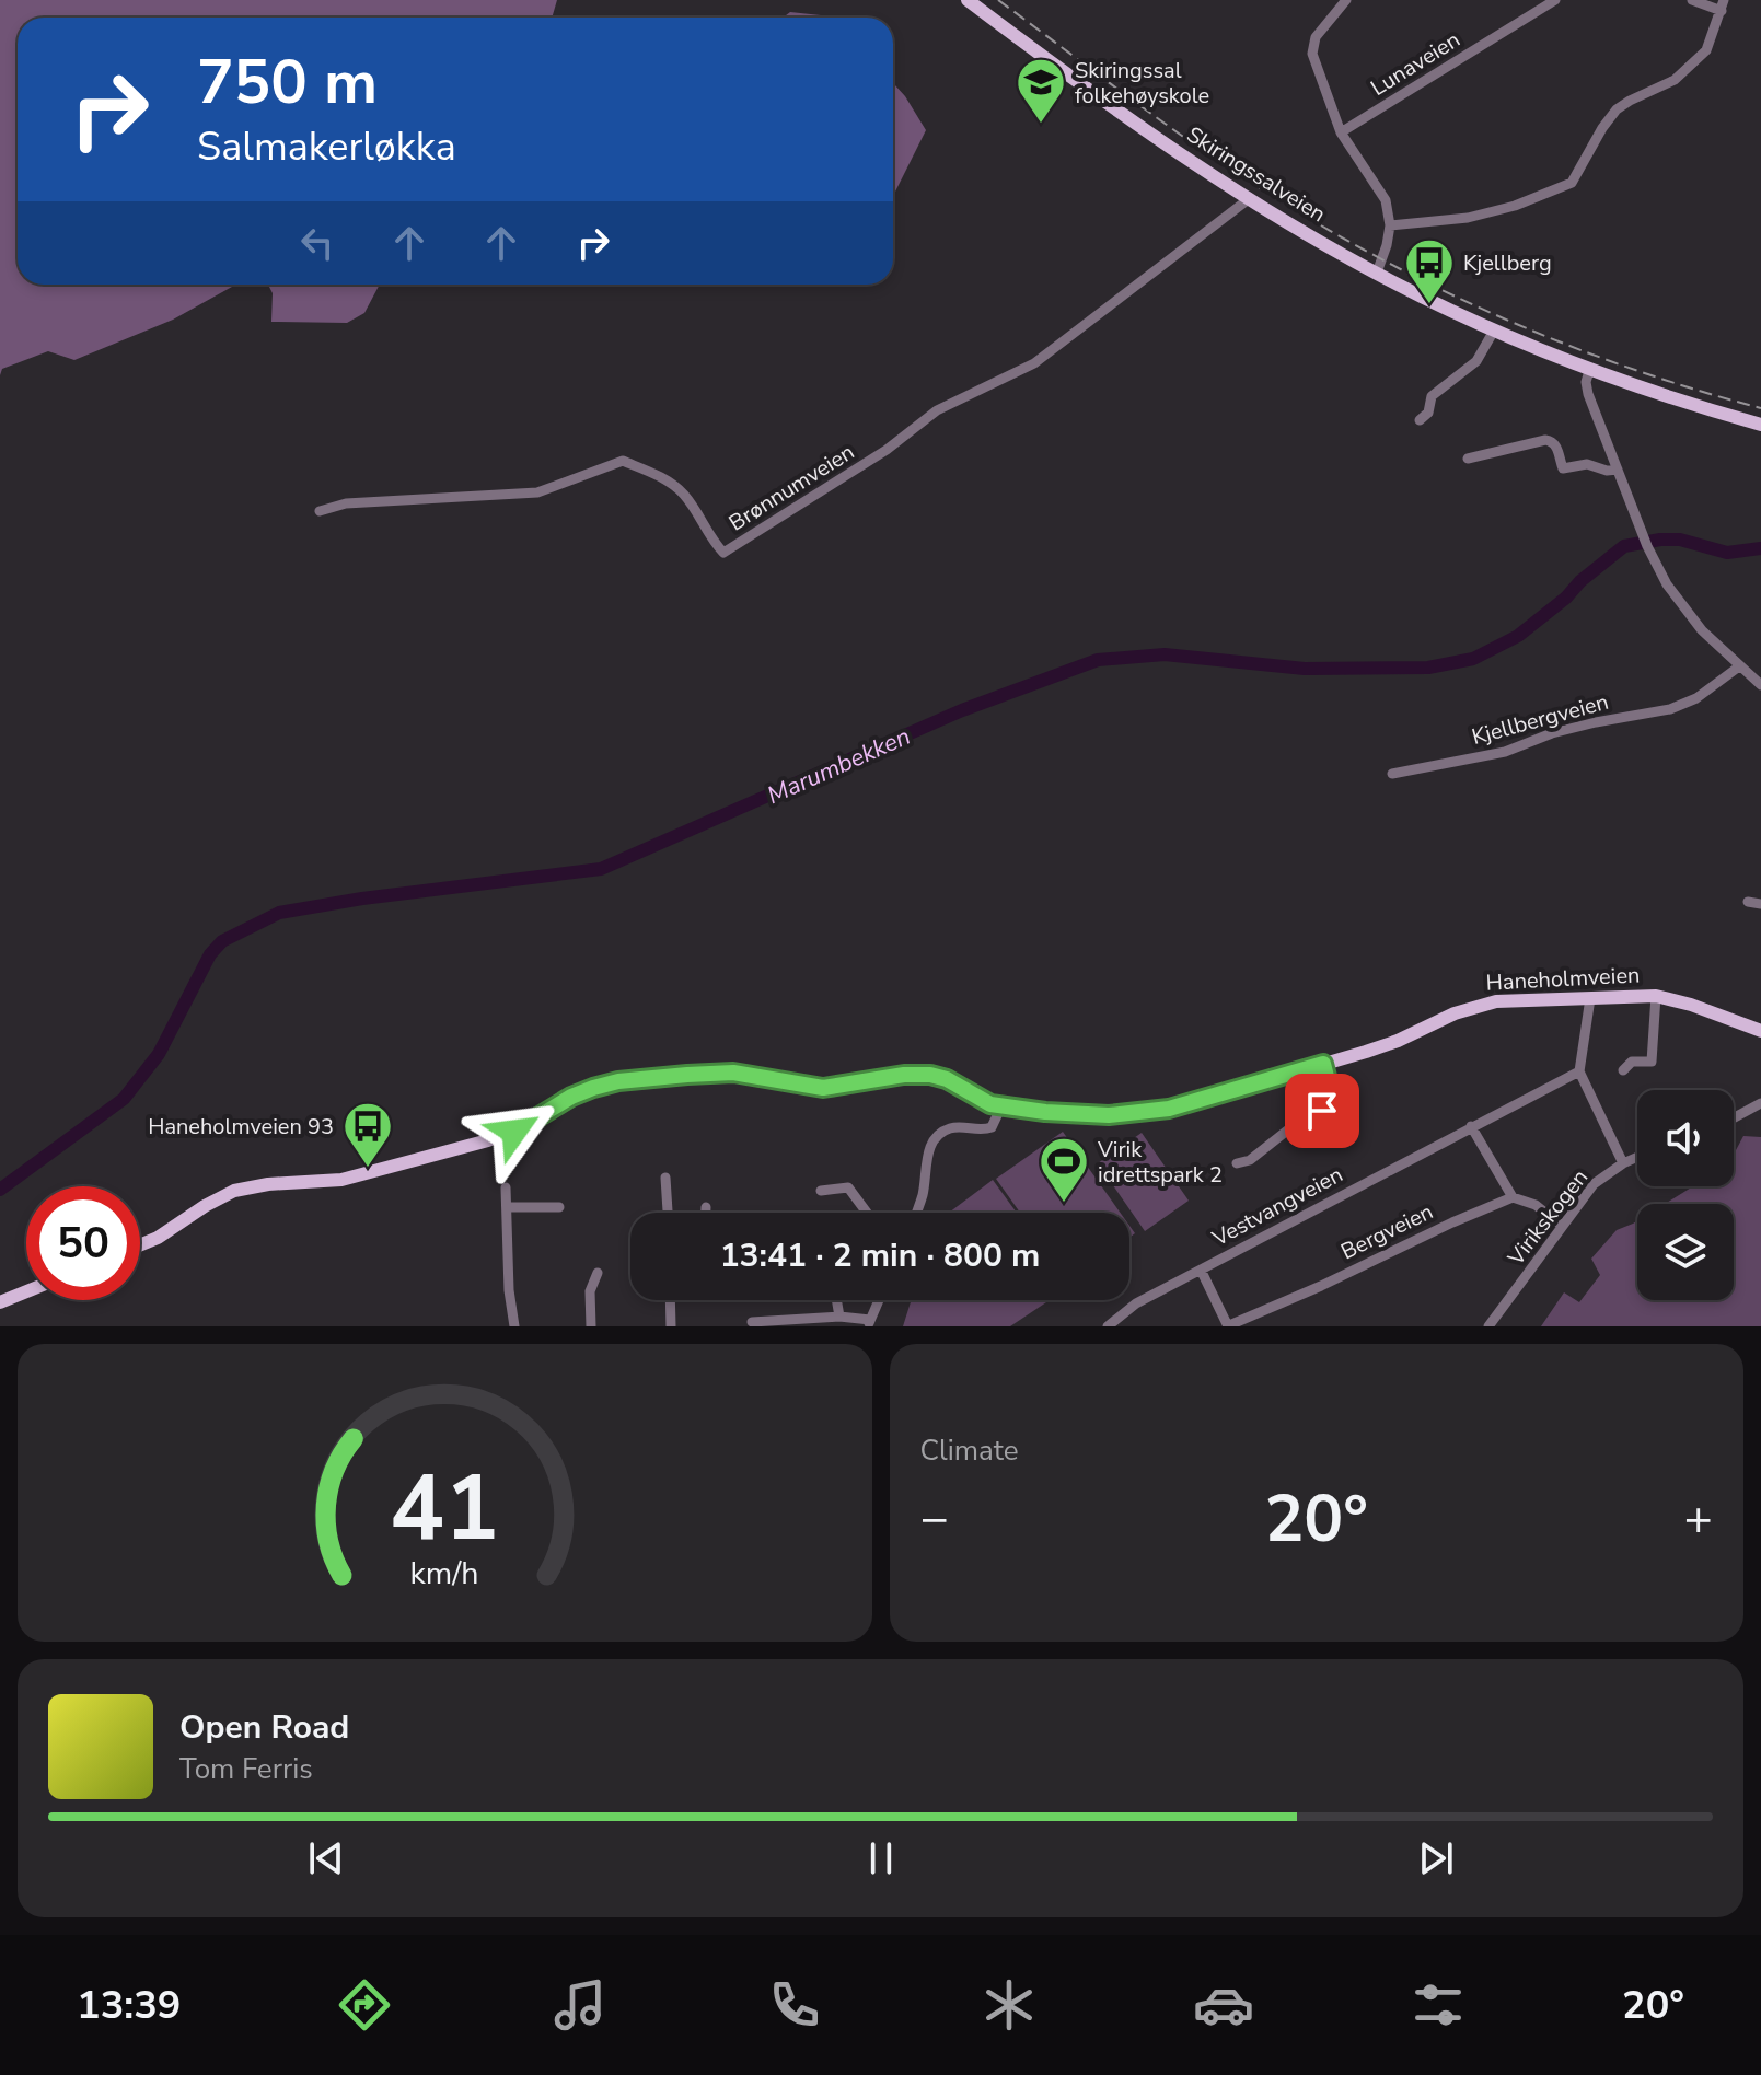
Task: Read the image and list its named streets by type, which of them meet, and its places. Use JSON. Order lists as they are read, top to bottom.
{
  "streets": {
    "main road": ["Skiringssalveien", "Haneholmveien"],
    "street": [
      "Lunaveien",
      "Brønnumveien",
      "Kjellbergveien",
      "Vestvangveien",
      "Virikskogen",
      "Bergveien"
    ]
  },
  "crossings": [
    ["Skiringssalveien", "Brønnumveien"]
  ],
  "water": ["Marumbekken"],
  "places": {
    "school or university": ["Skiringssal folkehøyskole"],
    "bus stop": ["Kjellberg", "Haneholmveien 93"],
    "sports": ["Virik idrettspark 2"]
  },
  "page": {
    "turn": ["750 m", "Salmakerløkka"],
    "limit": "50",
    "trip": "13:41 · 2 min · 800 m",
    "tile": "Climate",
    "heat": ["−", "20°", "+"],
    "song": ["Open Road", "Tom Ferris"],
    "tabs": ["13:39", "20°"],
    "gauge": ["41", "km/h"]
  }
}
